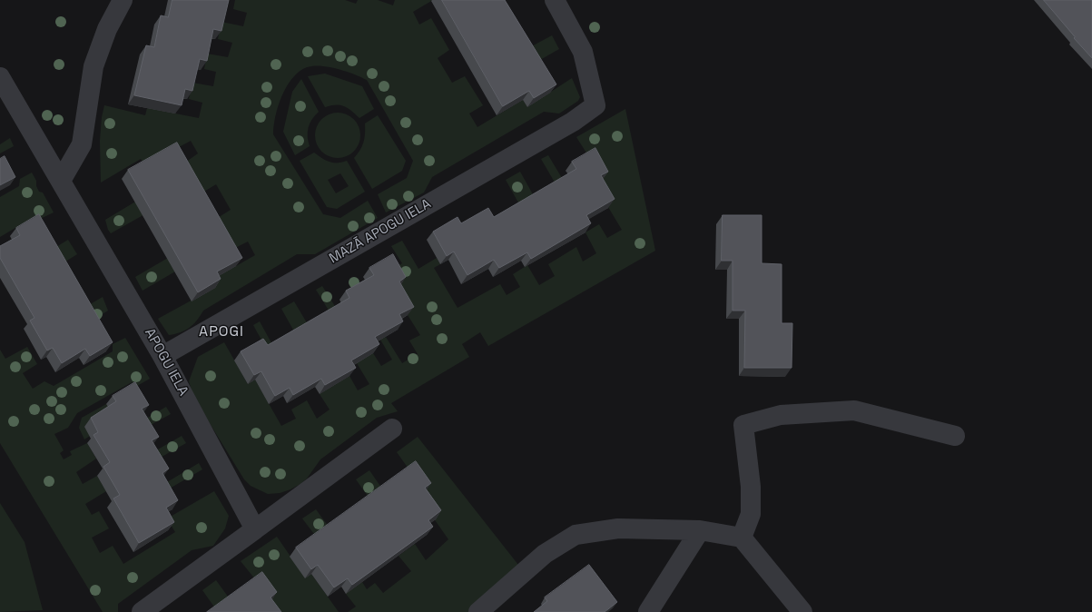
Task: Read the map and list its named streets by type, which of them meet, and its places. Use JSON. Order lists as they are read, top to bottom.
{
  "streets": {
    "street": ["MAZĀ APOGU IELA", "APOGU IELA"]
  },
  "crossings": [
    ["MAZĀ APOGU IELA", "APOGU IELA"]
  ],
  "districts": ["APOGI"]
}
